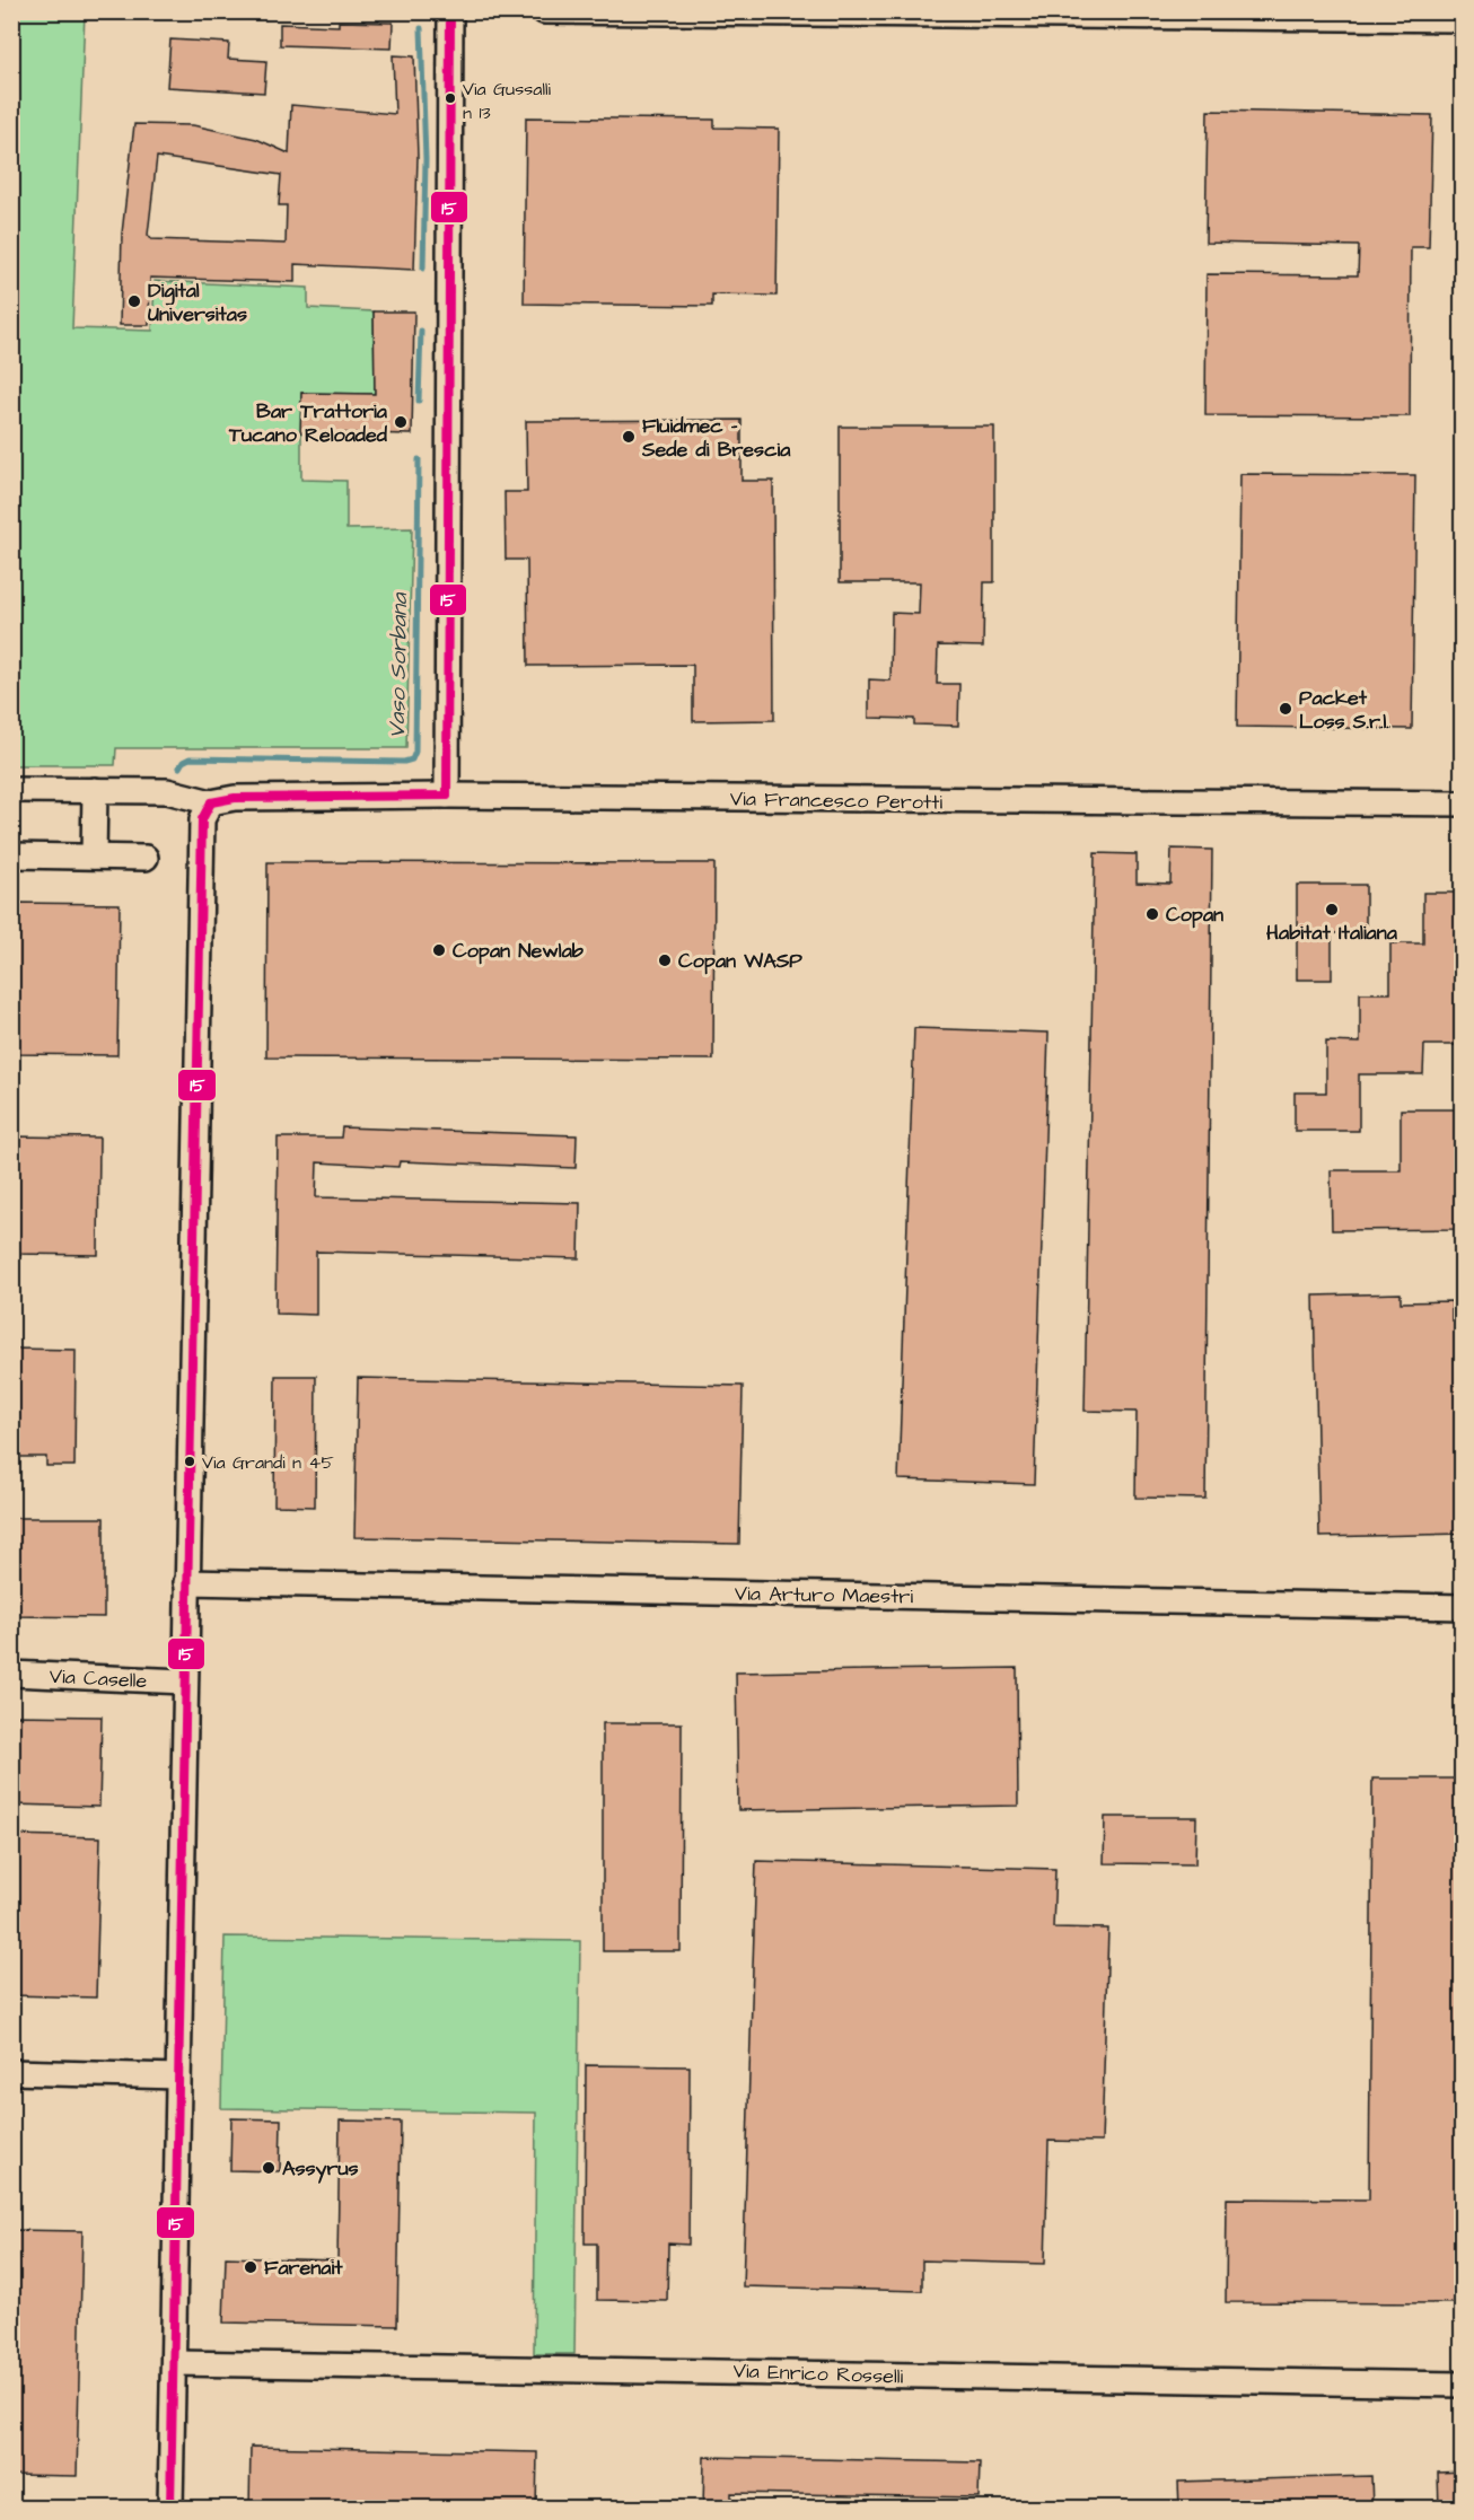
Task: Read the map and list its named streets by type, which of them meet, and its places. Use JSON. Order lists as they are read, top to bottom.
{
  "streets": {
    "street": [
      "Via Francesco Perotti",
      "Via Arturo Maestri",
      "Via Caselle",
      "Via Enrico Rosselli"
    ]
  },
  "water": ["Vaso Sorbana"],
  "places": [
    "Via Gussalli n 13",
    "Digital Universitas",
    "Bar Trattoria Tucano Reloaded",
    "Fluidmec - Sede di Brescia",
    "Packet Loss S.r.l.",
    "Habitat Italiana",
    "Copan",
    "Copan Newlab",
    "Copan WASP",
    "Via Grandi n 45",
    "Assyrus",
    "Farenait"
  ],
  "lines": ["transit line 15"]
}
